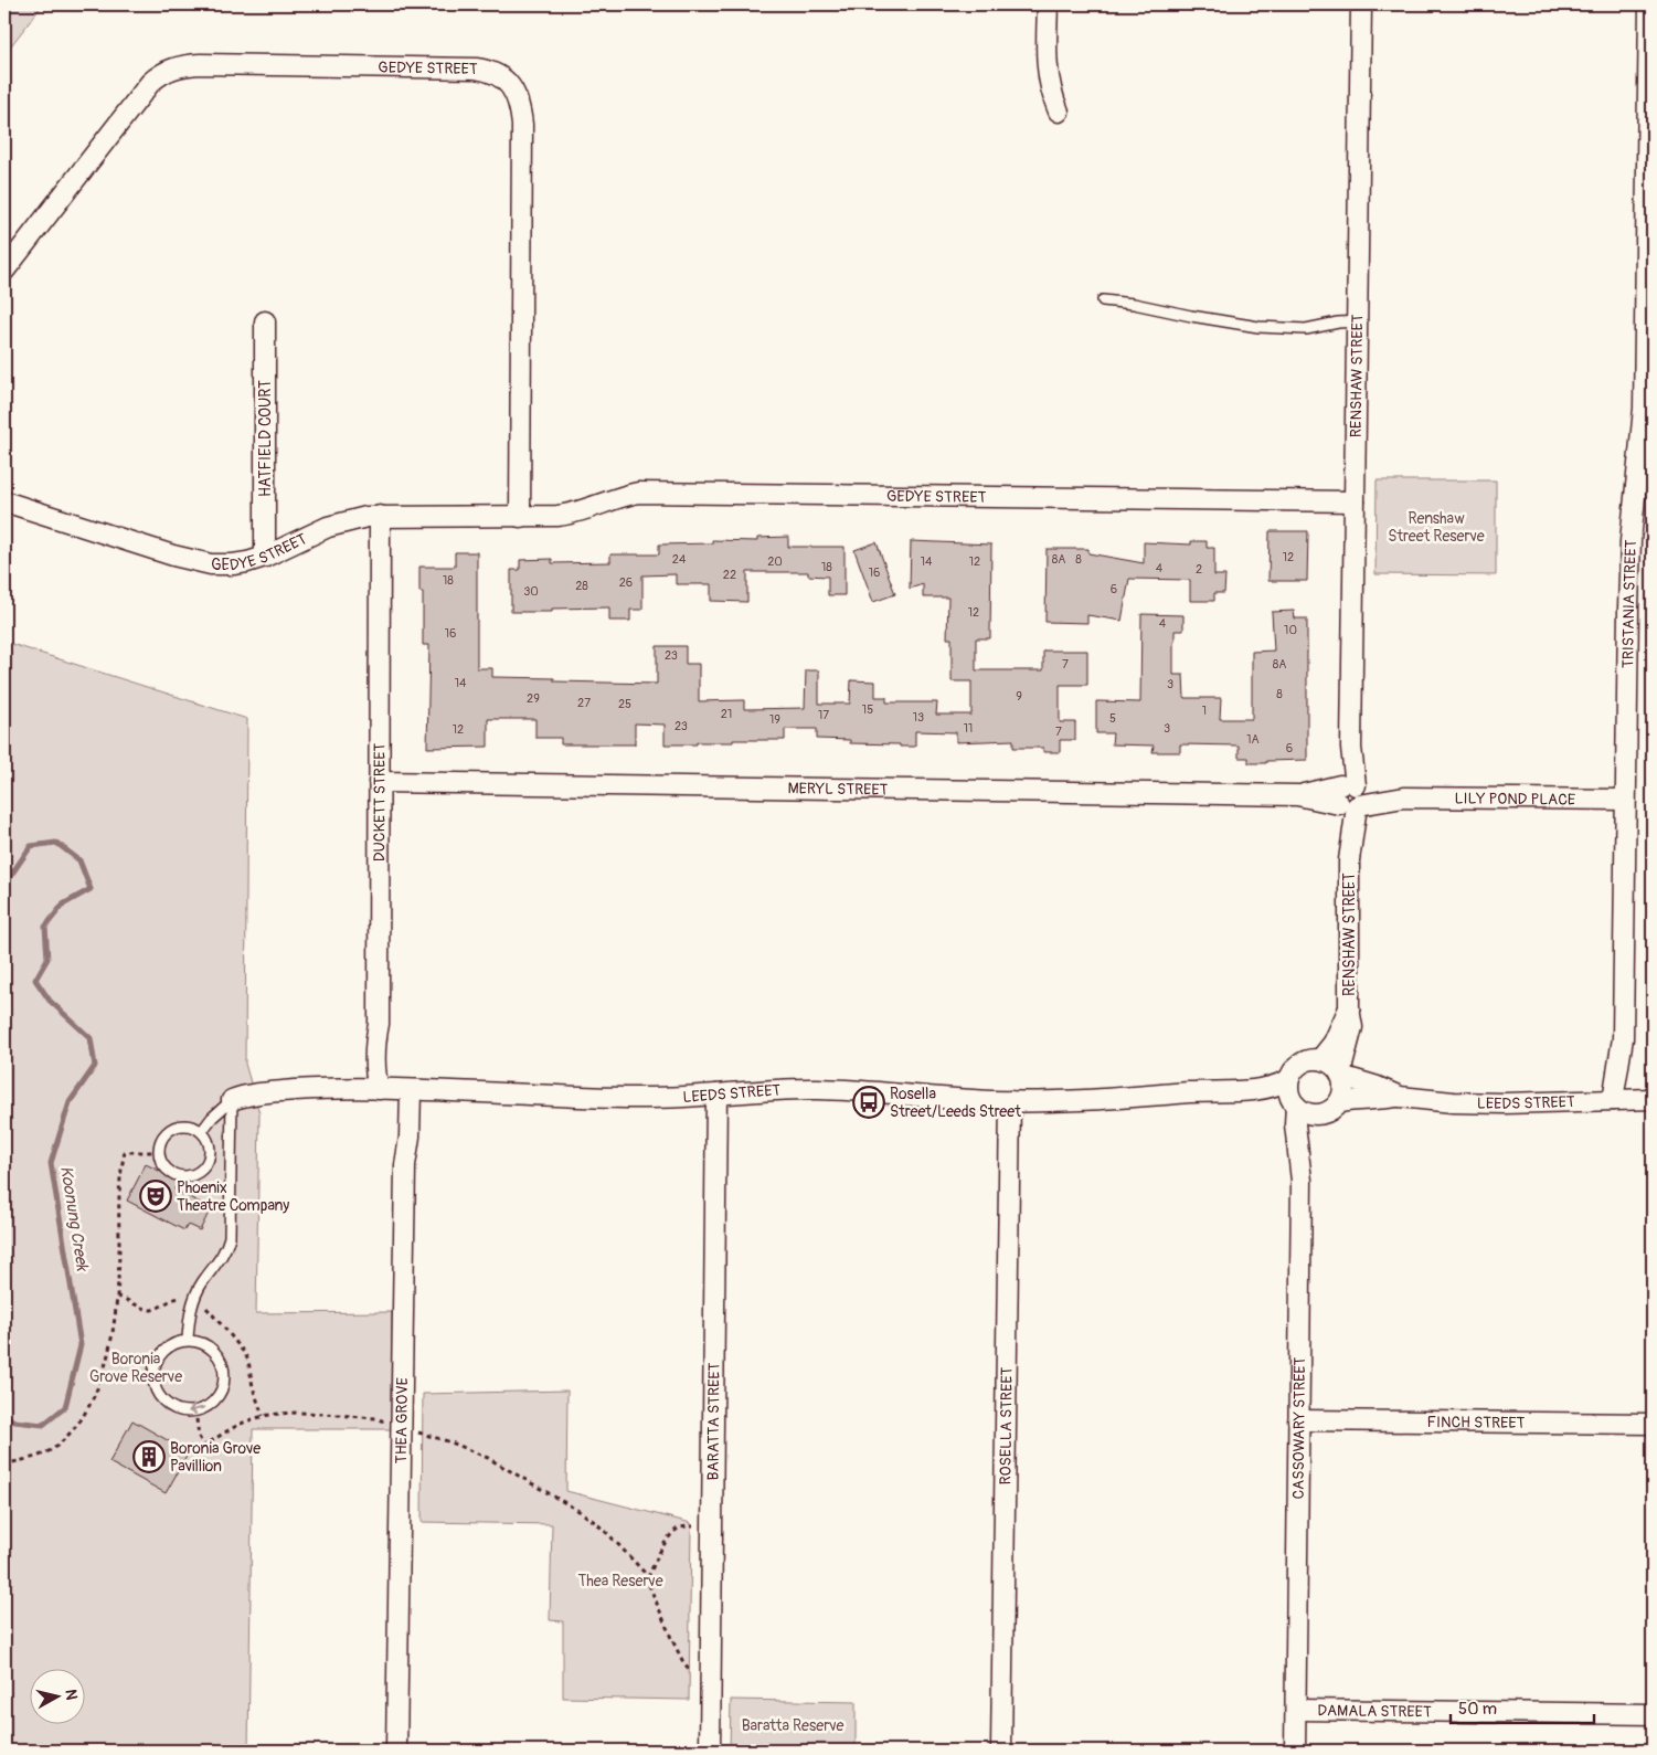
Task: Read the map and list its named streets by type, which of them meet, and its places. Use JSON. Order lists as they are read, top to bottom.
{
  "streets": {
    "street": [
      "GEDYE STREET",
      "RENSHAW STREET",
      "HATFIELD COURT",
      "TRISTANIA STREET",
      "MERYL STREET",
      "LILY POND PLACE",
      "DUCKETT STREET",
      "LEEDS STREET",
      "THEA GROVE",
      "FINCH STREET",
      "BARATTA STREET",
      "ROSELLA STREET",
      "CASSOWARY STREET",
      "DAMALA STREET"
    ]
  },
  "crossings": [
    ["GEDYE STREET", "RENSHAW STREET"],
    ["GEDYE STREET", "HATFIELD COURT"],
    ["GEDYE STREET", "DUCKETT STREET"],
    ["RENSHAW STREET", "MERYL STREET"],
    ["RENSHAW STREET", "LILY POND PLACE"],
    ["RENSHAW STREET", "LEEDS STREET"],
    ["RENSHAW STREET", "CASSOWARY STREET"],
    ["TRISTANIA STREET", "LILY POND PLACE"],
    ["TRISTANIA STREET", "LEEDS STREET"],
    ["MERYL STREET", "LILY POND PLACE"],
    ["MERYL STREET", "DUCKETT STREET"],
    ["DUCKETT STREET", "LEEDS STREET"],
    ["LEEDS STREET", "THEA GROVE"],
    ["LEEDS STREET", "BARATTA STREET"],
    ["LEEDS STREET", "ROSELLA STREET"],
    ["LEEDS STREET", "CASSOWARY STREET"],
    ["FINCH STREET", "CASSOWARY STREET"],
    ["CASSOWARY STREET", "DAMALA STREET"]
  ],
  "water": ["Koonung Creek"],
  "parks": [
    "Renshaw Street Reserve",
    "Boronia Grove Reserve",
    "Thea Reserve",
    "Baratta Reserve"
  ],
  "places": {
    "bus stop": ["Rosella Street/Leeds Street"],
    "theatre": ["Phoenix Theatre Company"],
    "building": ["Boronia Grove Pavillion"]
  },
  "house_numbers": [
    "12",
    "24",
    "8A",
    "8",
    "20",
    "14",
    "12",
    "18",
    "4",
    "2",
    "16",
    "22",
    "18",
    "26",
    "28",
    "6",
    "30",
    "12",
    "4",
    "10",
    "16",
    "23",
    "7",
    "8A",
    "14",
    "3",
    "8",
    "9",
    "29",
    "27",
    "25",
    "15",
    "1",
    "21",
    "17",
    "13",
    "5",
    "19",
    "23",
    "11",
    "3",
    "12",
    "7",
    "1A",
    "6"
  ],
  "scale_bar": "50 m",
  "north": "right"
}
